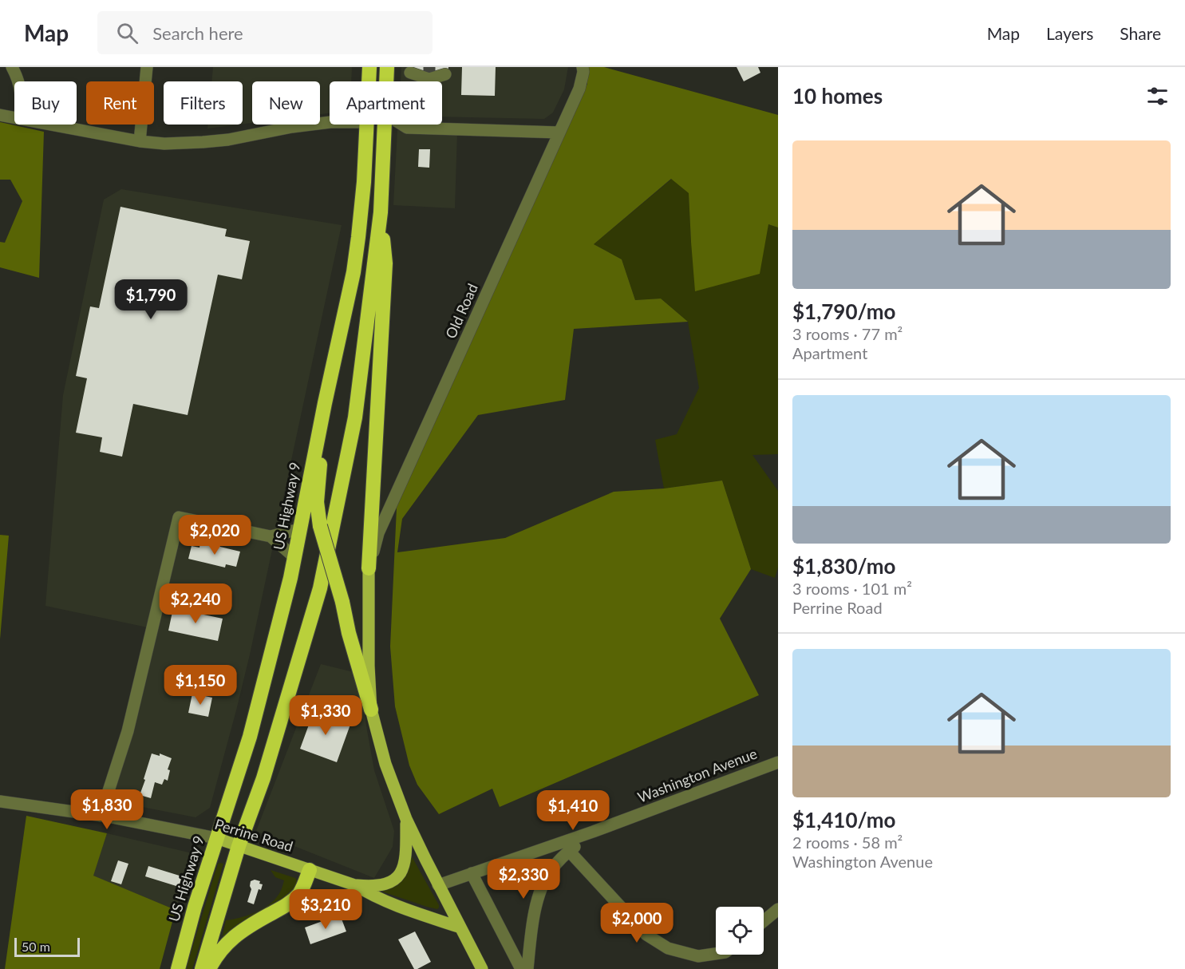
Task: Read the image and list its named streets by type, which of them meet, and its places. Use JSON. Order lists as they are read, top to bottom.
{
  "streets": {
    "highway": ["US Highway 9"],
    "main road": ["Perrine Road"],
    "street": ["Old Road", "Washington Avenue"]
  },
  "crossings": [
    ["US Highway 9", "Perrine Road"]
  ],
  "scale_bar": "50 m",
  "page": {
    "header": "Map",
    "search": "Search here",
    "nav": ["Map", "Layers", "Share"],
    "heading": "10 homes",
    "chip": [
      "Buy",
      "Rent",
      "Filters",
      "New",
      "Apartment"
    ],
    "list": [
      {
        "name": "$1,790/mo",
        "note": "3 rooms · 77 m² · Apartment"
      },
      {
        "name": "$1,830/mo",
        "note": "3 rooms · 101 m² · Perrine Road"
      },
      {
        "name": "$1,410/mo",
        "note": "2 rooms · 58 m² · Washington Avenue"
      }
    ],
    "price": [
      "$1,790",
      "$2,020",
      "$2,240",
      "$1,150",
      "$1,330",
      "$1,830",
      "$1,410",
      "$2,330",
      "$3,210",
      "$2,000"
    ],
    "scale": "50 m"
  }
}
